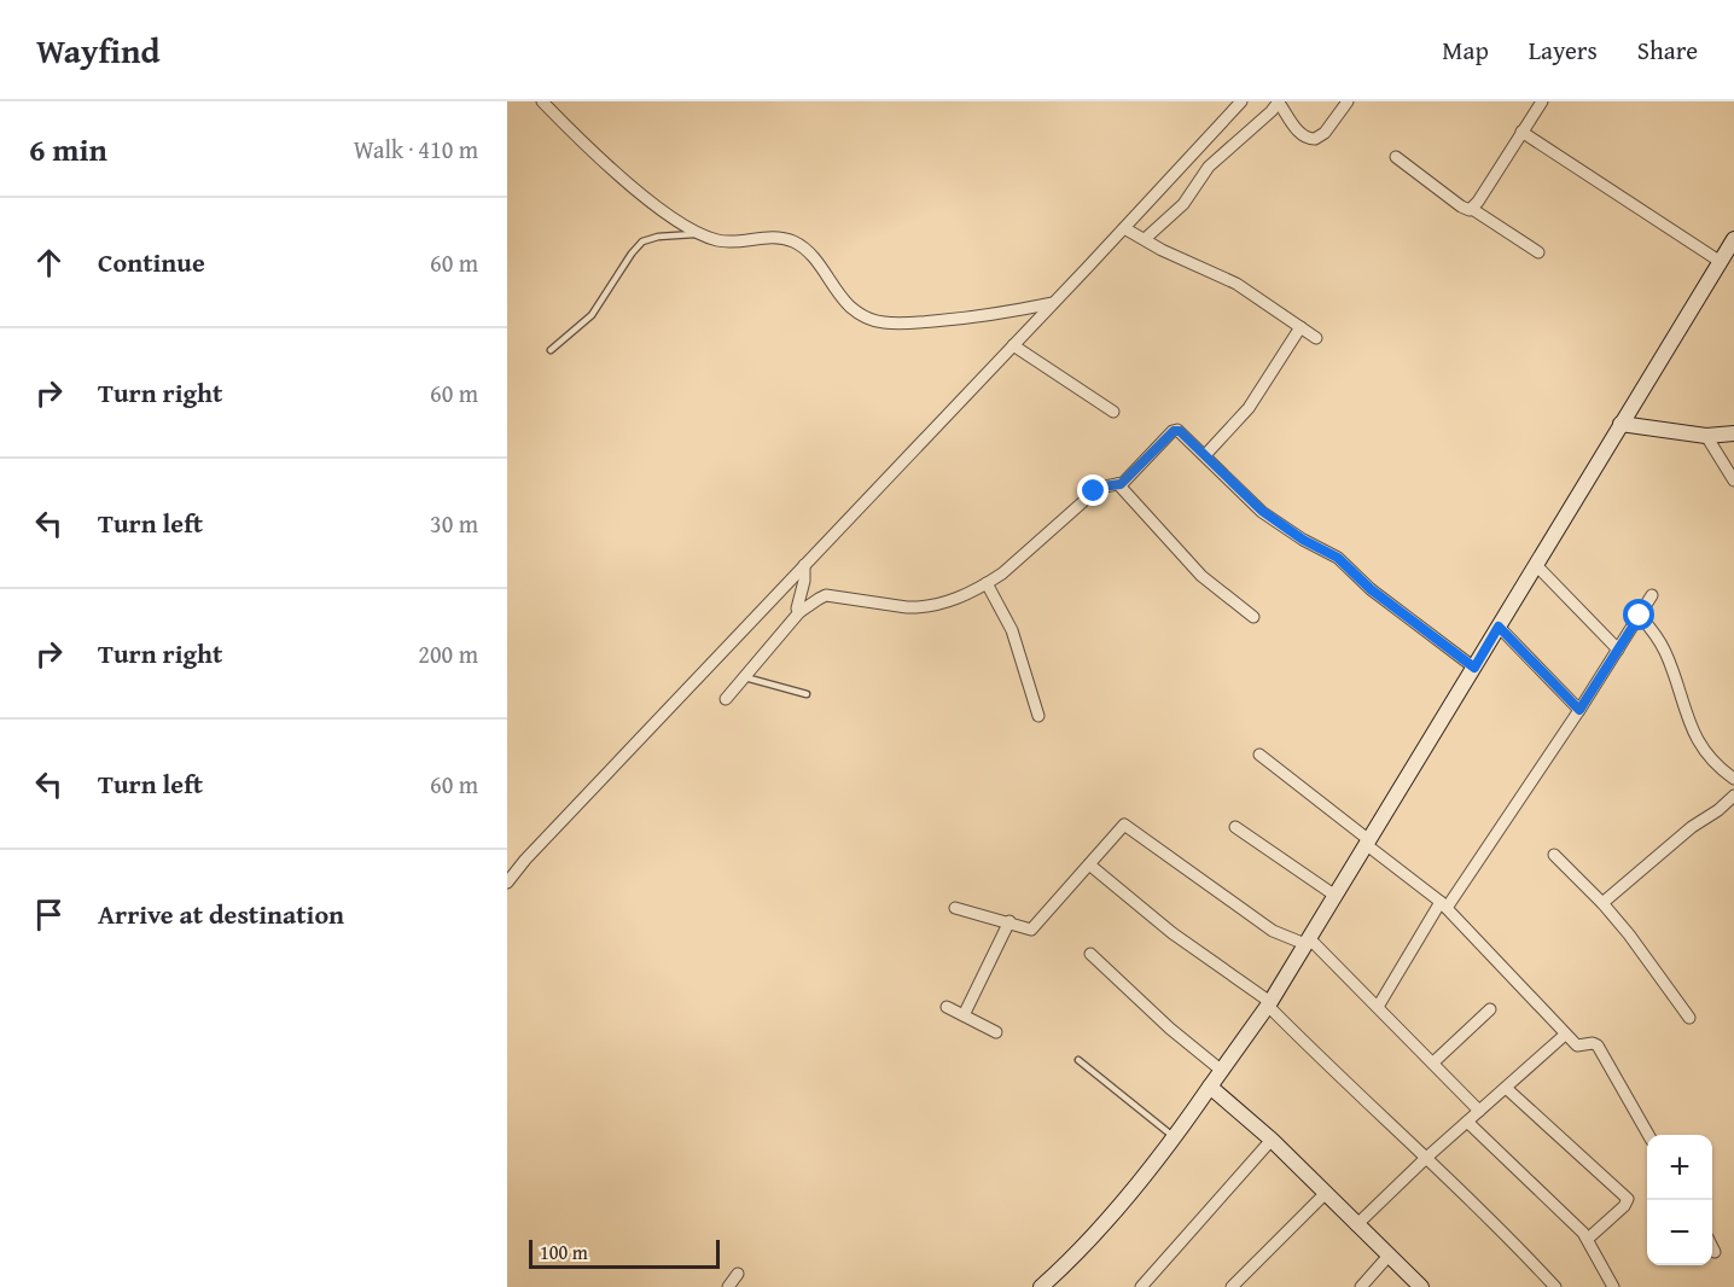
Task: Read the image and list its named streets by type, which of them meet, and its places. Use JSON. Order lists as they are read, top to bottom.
{
  "scale_bar": "100 m",
  "page": {
    "header": "Wayfind",
    "nav": ["Map", "Layers", "Share"],
    "heading": ["6 min", "Walk · 410 m"],
    "list": [
      ["Continue", "60 m"],
      ["Turn right", "60 m"],
      ["Turn left", "30 m"],
      ["Turn right", "200 m"],
      ["Turn left", "60 m"],
      "Arrive at destination"
    ],
    "map_buttons": ["+", "−"],
    "scale": "100 m"
  }
}
